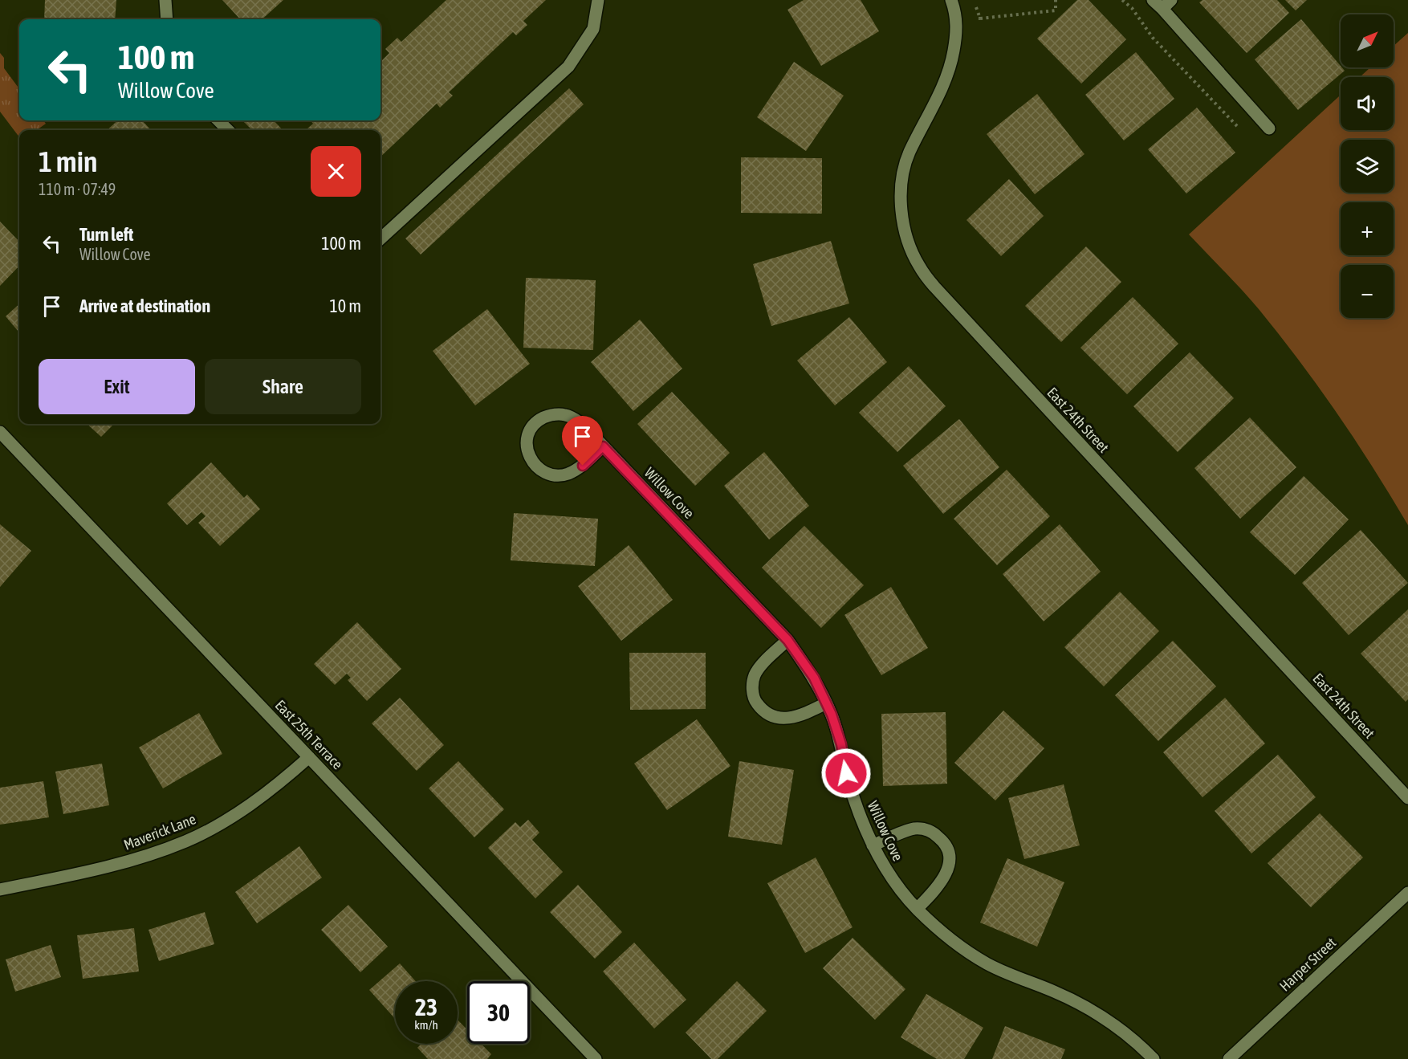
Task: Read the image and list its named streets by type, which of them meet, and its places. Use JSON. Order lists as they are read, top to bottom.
{
  "streets": {
    "street": [
      "East 24th Street",
      "Willow Cove",
      "East 25th Terrace",
      "Maverick Lane",
      "Harper Street"
    ]
  },
  "crossings": [
    ["East 25th Terrace", "Maverick Lane"]
  ],
  "north": "top right",
  "page": {
    "map_buttons": ["+", "−"],
    "turn": ["100 m", "Willow Cove"],
    "heading": ["1 min", "110 m · 07:49"],
    "list": [
      {
        "name": "Turn left",
        "note": "Willow Cove",
        "value": "100 m"
      },
      {
        "name": "Arrive at destination",
        "value": "10 m"
      }
    ],
    "buttons": ["Exit", "Share"],
    "speed": "23 km/h",
    "limit": "30"
  }
}
